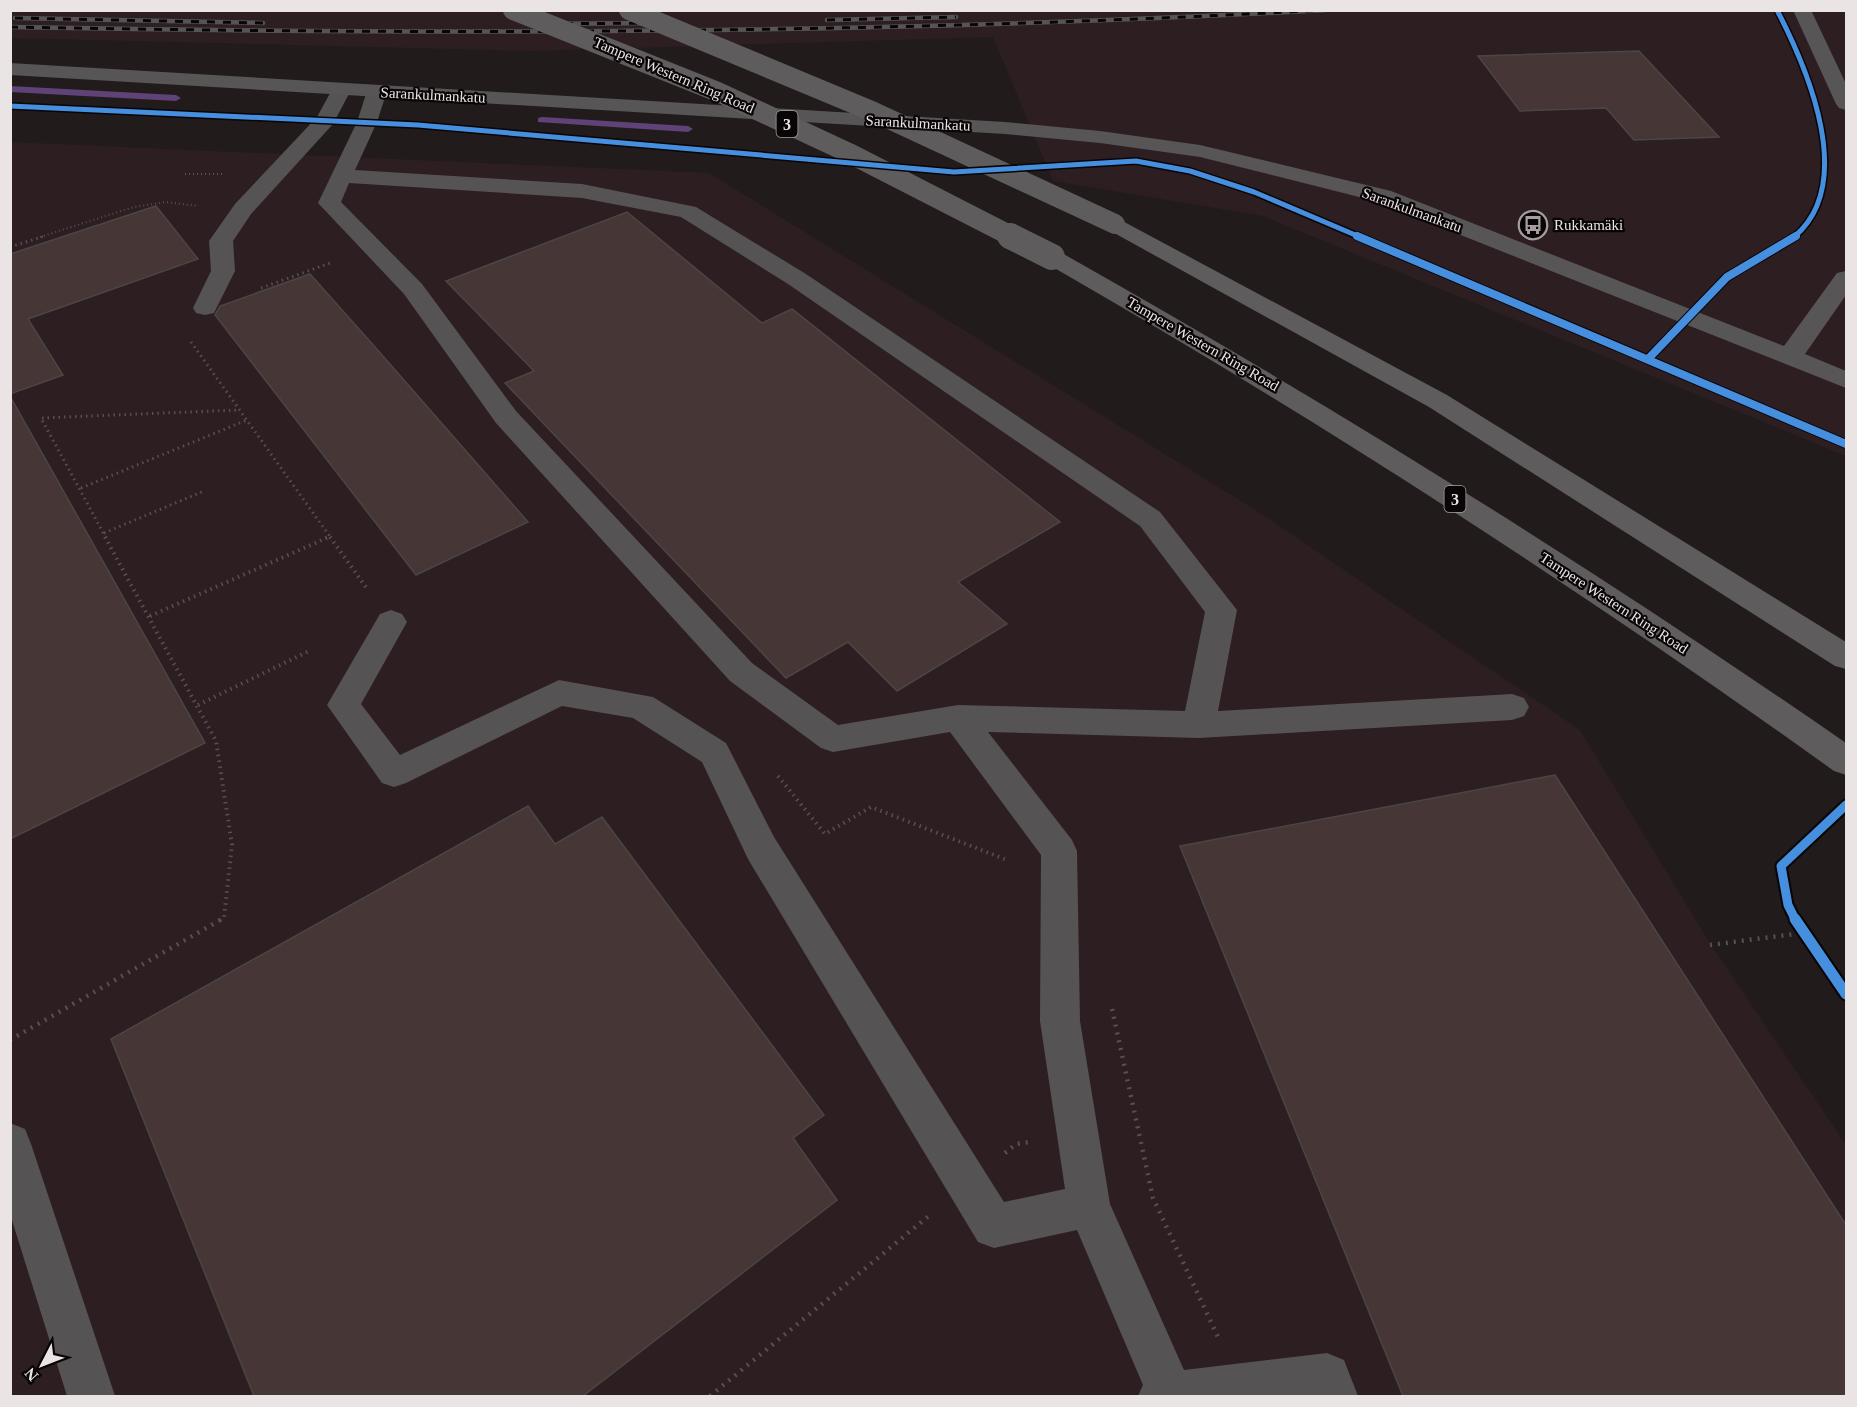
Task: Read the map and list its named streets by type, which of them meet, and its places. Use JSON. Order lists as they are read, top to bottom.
{
  "streets": {
    "highway": ["Tampere Western Ring Road", "3"],
    "main road": ["Sarankulmankatu"]
  },
  "places": {
    "bus stop": ["Rukkamäki"]
  },
  "north": "bottom left"
}
